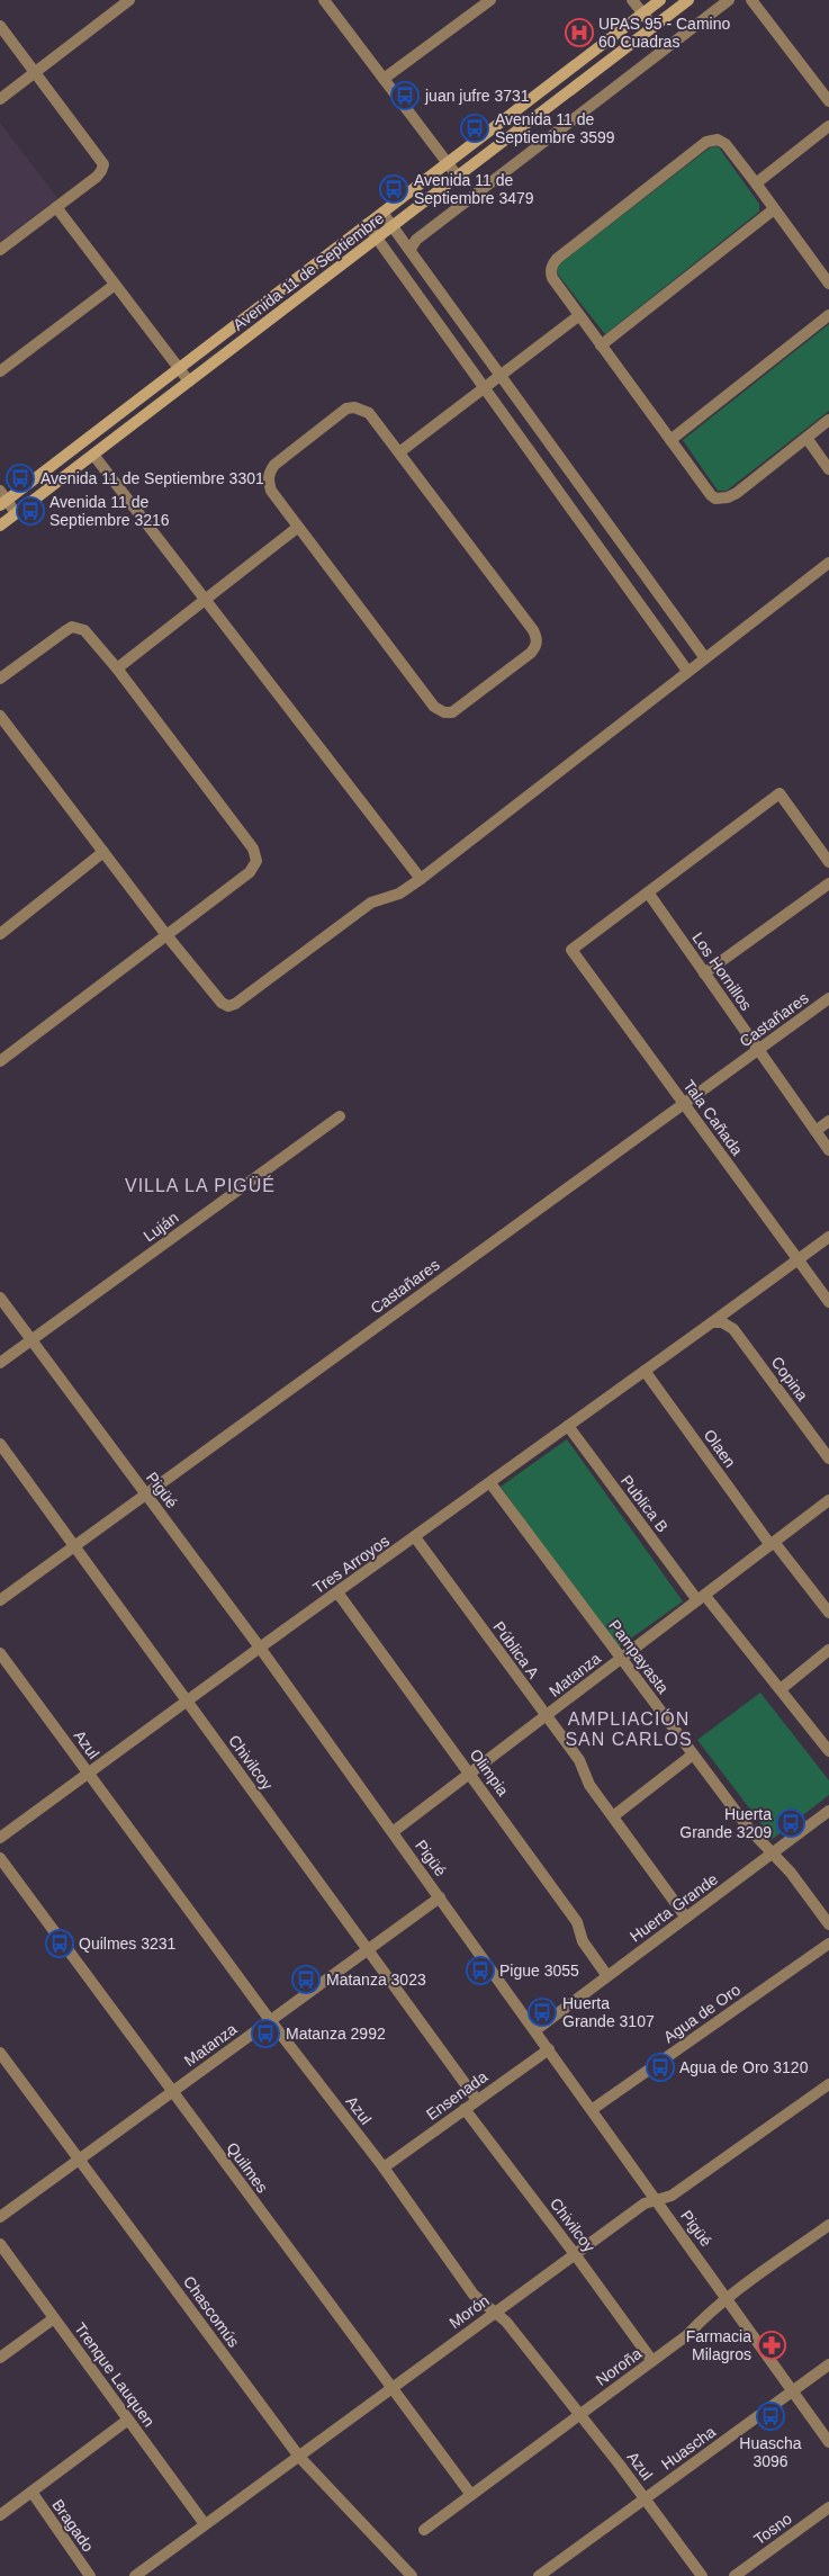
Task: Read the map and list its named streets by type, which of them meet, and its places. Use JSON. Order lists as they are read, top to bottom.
{
  "streets": {
    "main road": ["Avenida 11 de Septiembre"],
    "street": [
      "Los Hornillos",
      "Castañares",
      "Tala Cañada",
      "Luján",
      "Copina",
      "Olaen",
      "Pigüé",
      "Publica B",
      "Tres Arroyos",
      "Pública A",
      "Pampayasta",
      "Matanza",
      "Azul",
      "Chivilcoy",
      "Olimpia",
      "Huerta Grande",
      "Agua de Oro",
      "Ensenada",
      "Quilmes",
      "Chascomús",
      "Morón",
      "Noroña",
      "Trenque Lauquen",
      "Huascha",
      "Bragado",
      "Tosno"
    ]
  },
  "crossings": [
    ["Los Hornillos", "Castañares"],
    ["Los Hornillos", "Tala Cañada"],
    ["Castañares", "Tala Cañada"],
    ["Castañares", "Pigüé"],
    ["Castañares", "Chivilcoy"],
    ["Tala Cañada", "Tres Arroyos"],
    ["Luján", "Pigüé"],
    ["Copina", "Tres Arroyos"],
    ["Olaen", "Tres Arroyos"],
    ["Olaen", "Matanza"],
    ["Pigüé", "Tres Arroyos"],
    ["Pigüé", "Matanza"],
    ["Pigüé", "Huerta Grande"],
    ["Pigüé", "Agua de Oro"],
    ["Pigüé", "Ensenada"],
    ["Pigüé", "Morón"],
    ["Pigüé", "Noroña"],
    ["Pigüé", "Huascha"],
    ["Publica B", "Tres Arroyos"],
    ["Publica B", "Matanza"],
    ["Tres Arroyos", "Pública A"],
    ["Tres Arroyos", "Pampayasta"],
    ["Tres Arroyos", "Azul"],
    ["Tres Arroyos", "Chivilcoy"],
    ["Tres Arroyos", "Olimpia"],
    ["Pública A", "Matanza"],
    ["Pública A", "Huerta Grande"],
    ["Pampayasta", "Matanza"],
    ["Pampayasta", "Huerta Grande"],
    ["Matanza", "Azul"],
    ["Matanza", "Chivilcoy"],
    ["Matanza", "Olimpia"],
    ["Matanza", "Quilmes"],
    ["Matanza", "Chascomús"],
    ["Azul", "Ensenada"],
    ["Azul", "Morón"],
    ["Azul", "Noroña"],
    ["Azul", "Huascha"],
    ["Chivilcoy", "Ensenada"],
    ["Chivilcoy", "Morón"],
    ["Chivilcoy", "Noroña"],
    ["Olimpia", "Huerta Grande"],
    ["Quilmes", "Morón"],
    ["Quilmes", "Noroña"],
    ["Chascomús", "Morón"],
    ["Morón", "Trenque Lauquen"]
  ],
  "districts": ["VILLA LA PIGÜÉ", "AMPLIACIÓN SAN CARLOS"],
  "places": {
    "hospital": ["UPAS 95 - Camino 60 Cuadras"],
    "bus stop": [
      "juan jufre 3731",
      "Avenida 11 de Septiembre 3599",
      "Avenida 11 de Septiembre 3479",
      "Avenida 11 de Septiembre 3301",
      "Avenida 11 de Septiembre 3216",
      "Huerta Grande 3209",
      "Quilmes 3231",
      "Pigue 3055",
      "Matanza 3023",
      "Huerta Grande 3107",
      "Matanza 2992",
      "Agua de Oro 3120",
      "Huascha 3096"
    ],
    "pharmacy": ["Farmacia Milagros"]
  }
}
